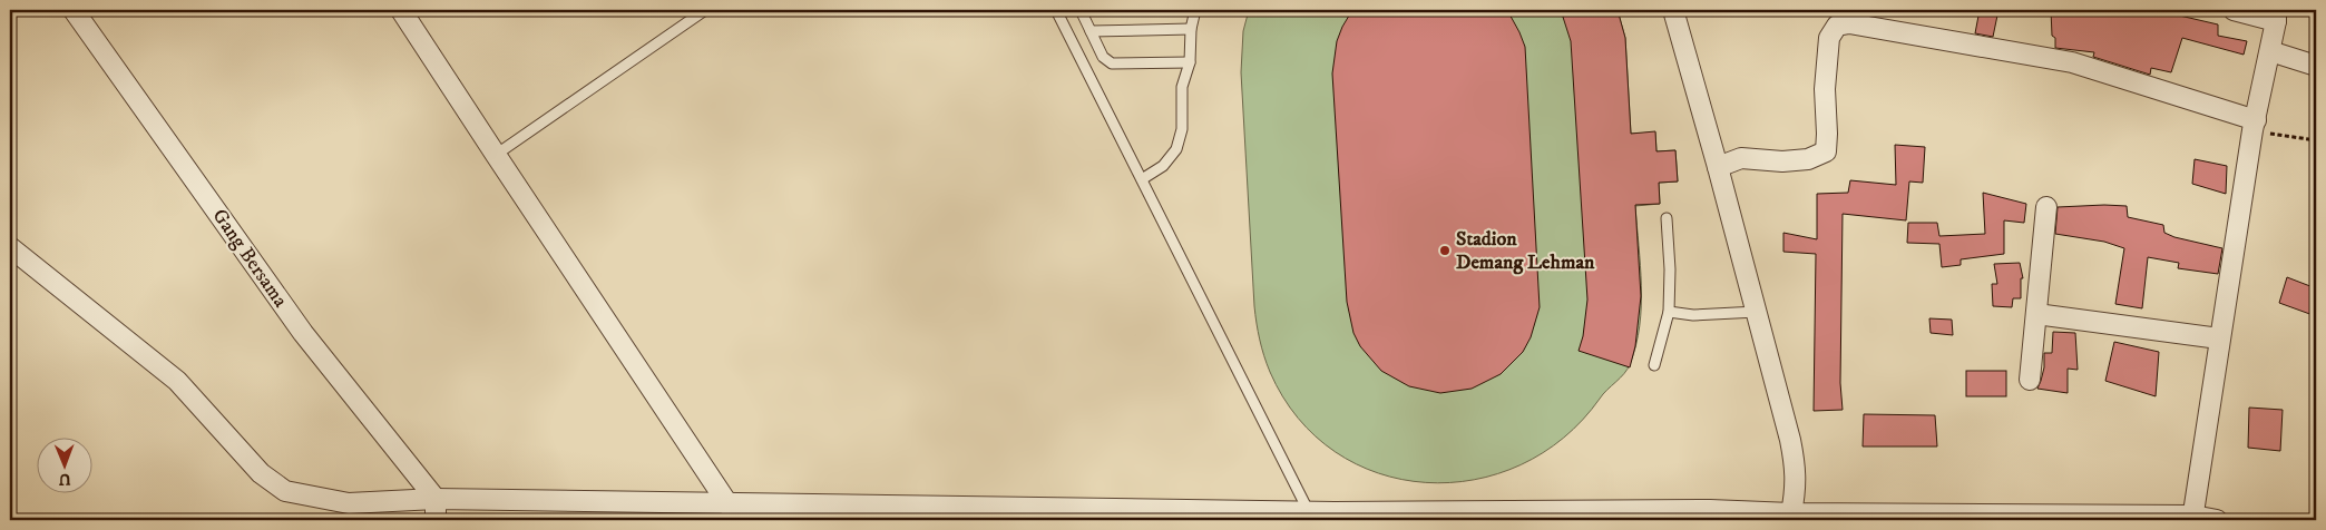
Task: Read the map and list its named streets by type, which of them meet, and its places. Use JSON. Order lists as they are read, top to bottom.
{
  "streets": {
    "street": ["Gang Bersama"]
  },
  "places": ["Stadion Demang Lehman"],
  "north": "bottom"
}
